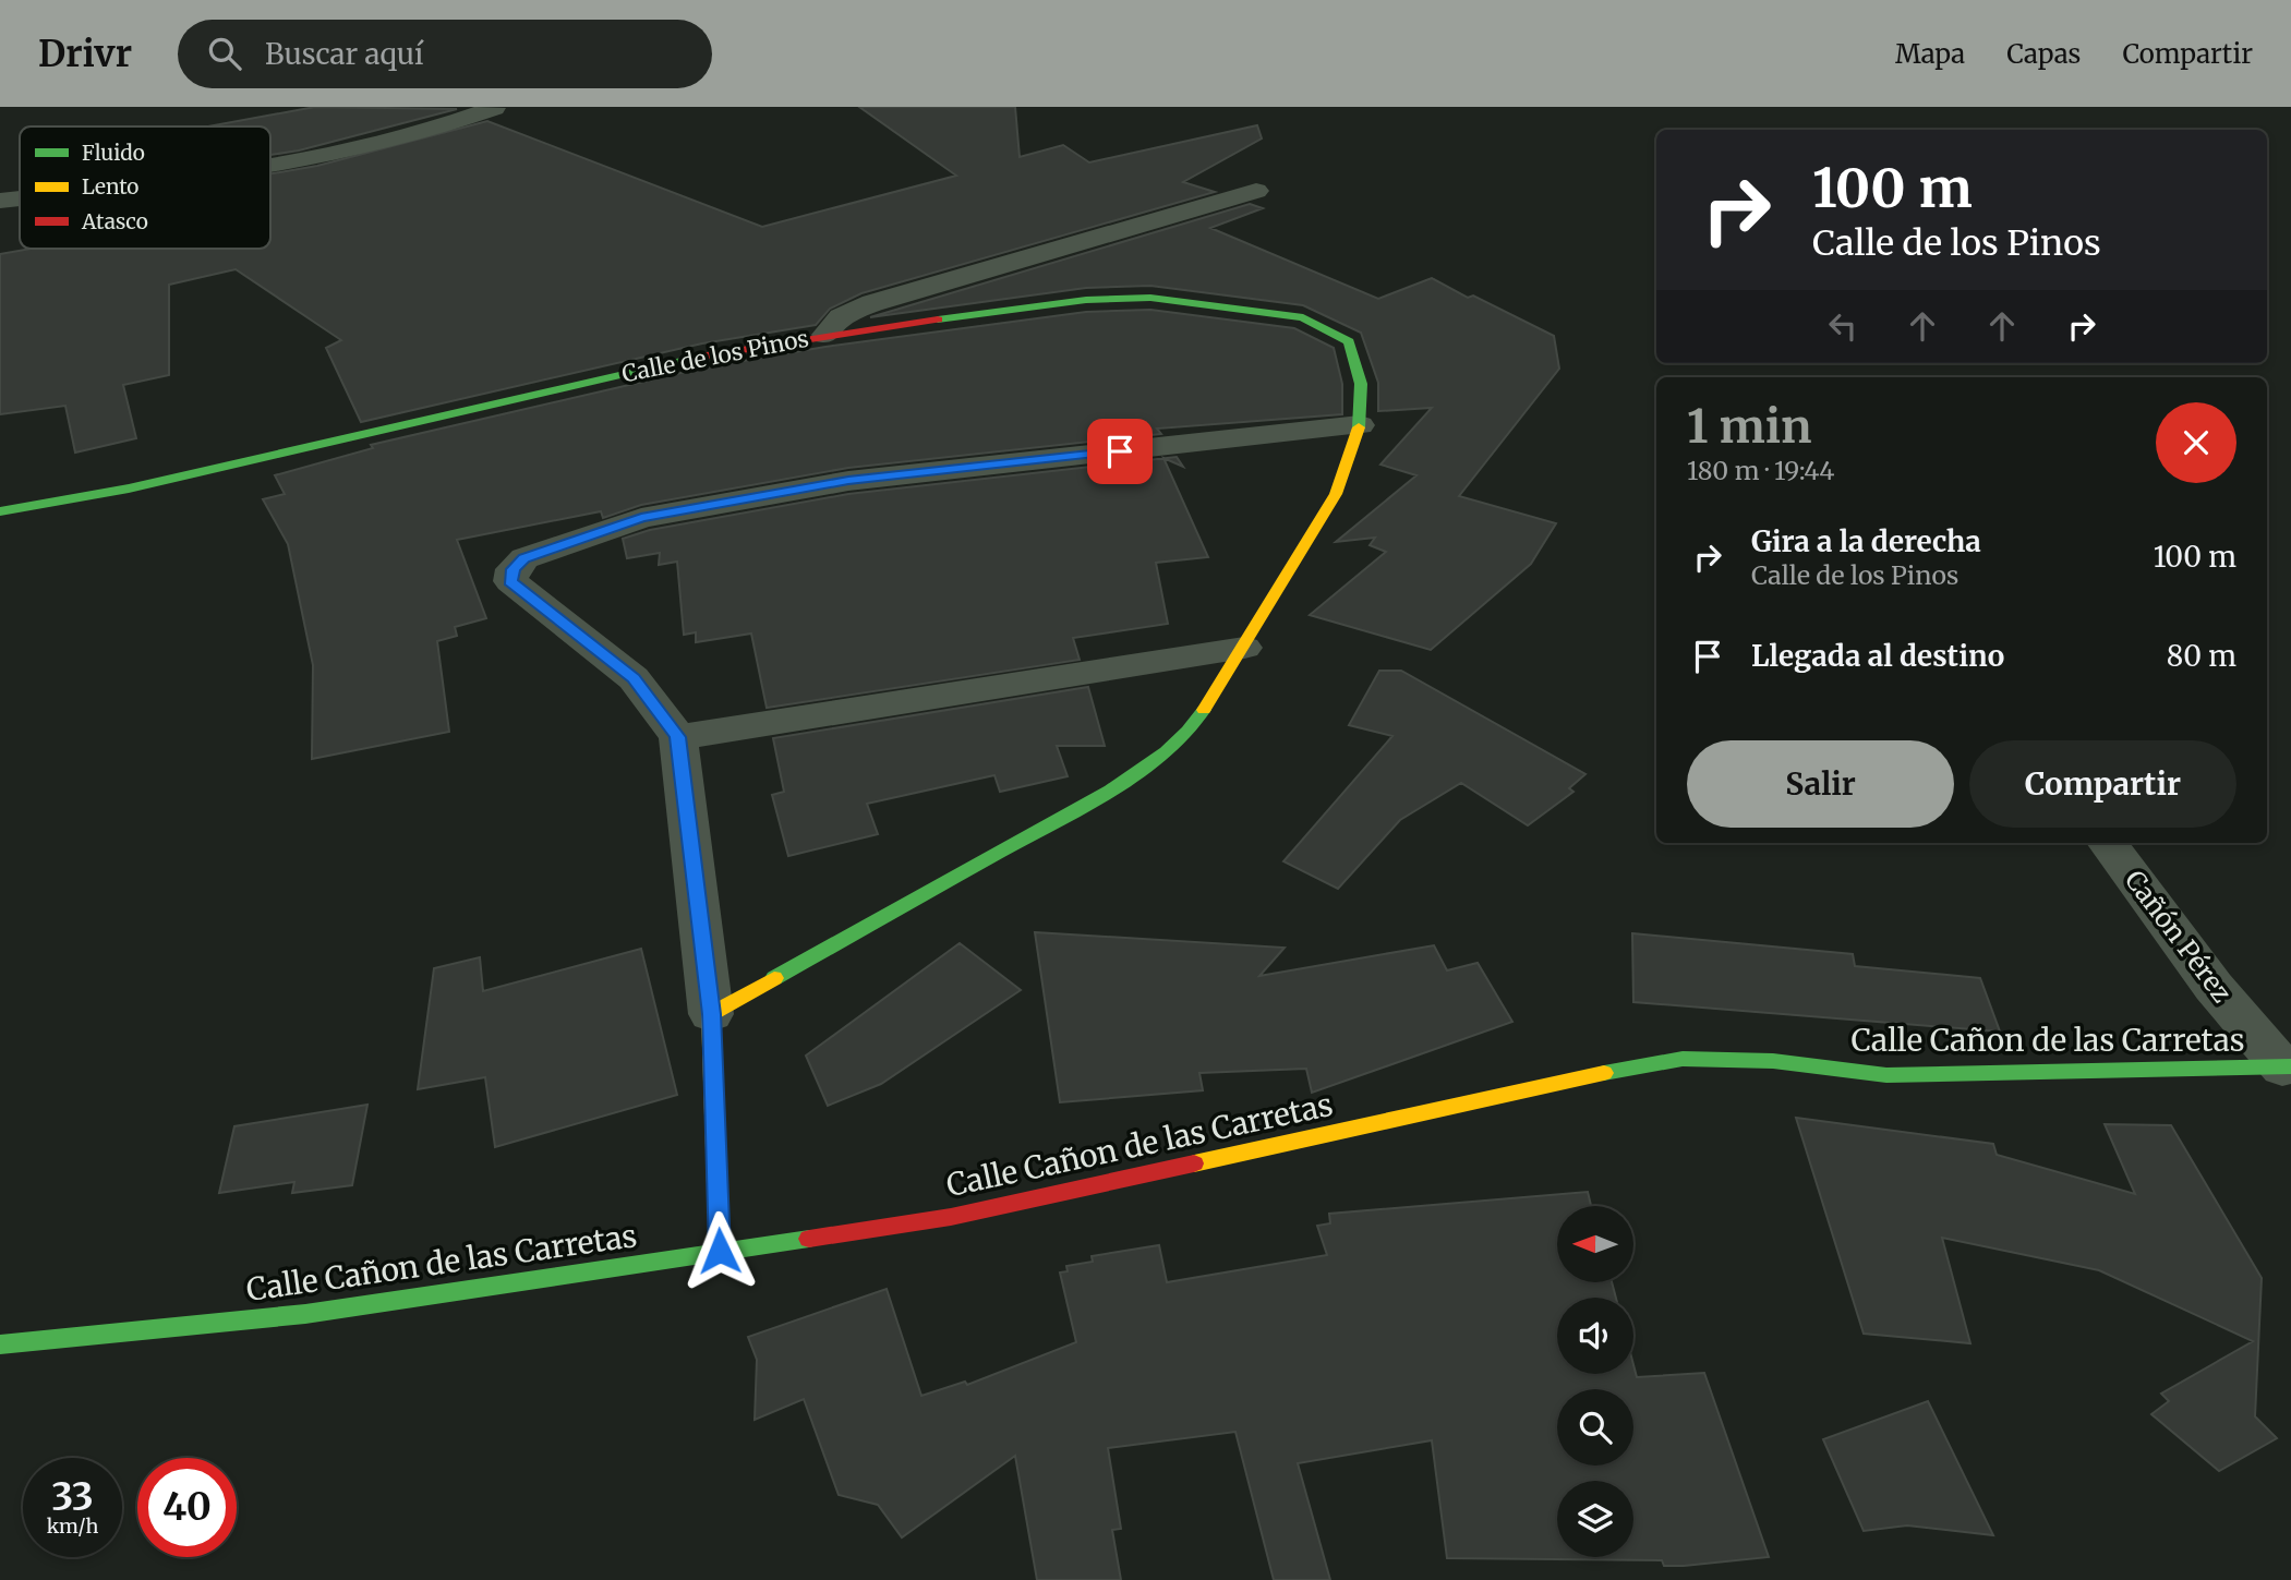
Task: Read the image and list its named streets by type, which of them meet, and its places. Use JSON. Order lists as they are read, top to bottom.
{
  "streets": {
    "street": ["Calle de los Pinos", "Cañón Pérez", "Calle Cañon de las Carretas"]
  },
  "crossings": [
    ["Cañón Pérez", "Calle Cañon de las Carretas"]
  ],
  "legend": ["Fluido", "Lento", "Atasco"],
  "north": "left",
  "page": {
    "header": "Drivr",
    "search": "Buscar aquí",
    "nav": ["Mapa", "Capas", "Compartir"],
    "turn": ["100 m", "Calle de los Pinos"],
    "heading": ["1 min", "180 m · 19:44"],
    "list": [
      {
        "name": "Gira a la derecha",
        "note": "Calle de los Pinos",
        "value": "100 m"
      },
      {
        "name": "Llegada al destino",
        "value": "80 m"
      }
    ],
    "buttons": ["Salir", "Compartir"],
    "speed": "33 km/h",
    "limit": "40"
  }
}
